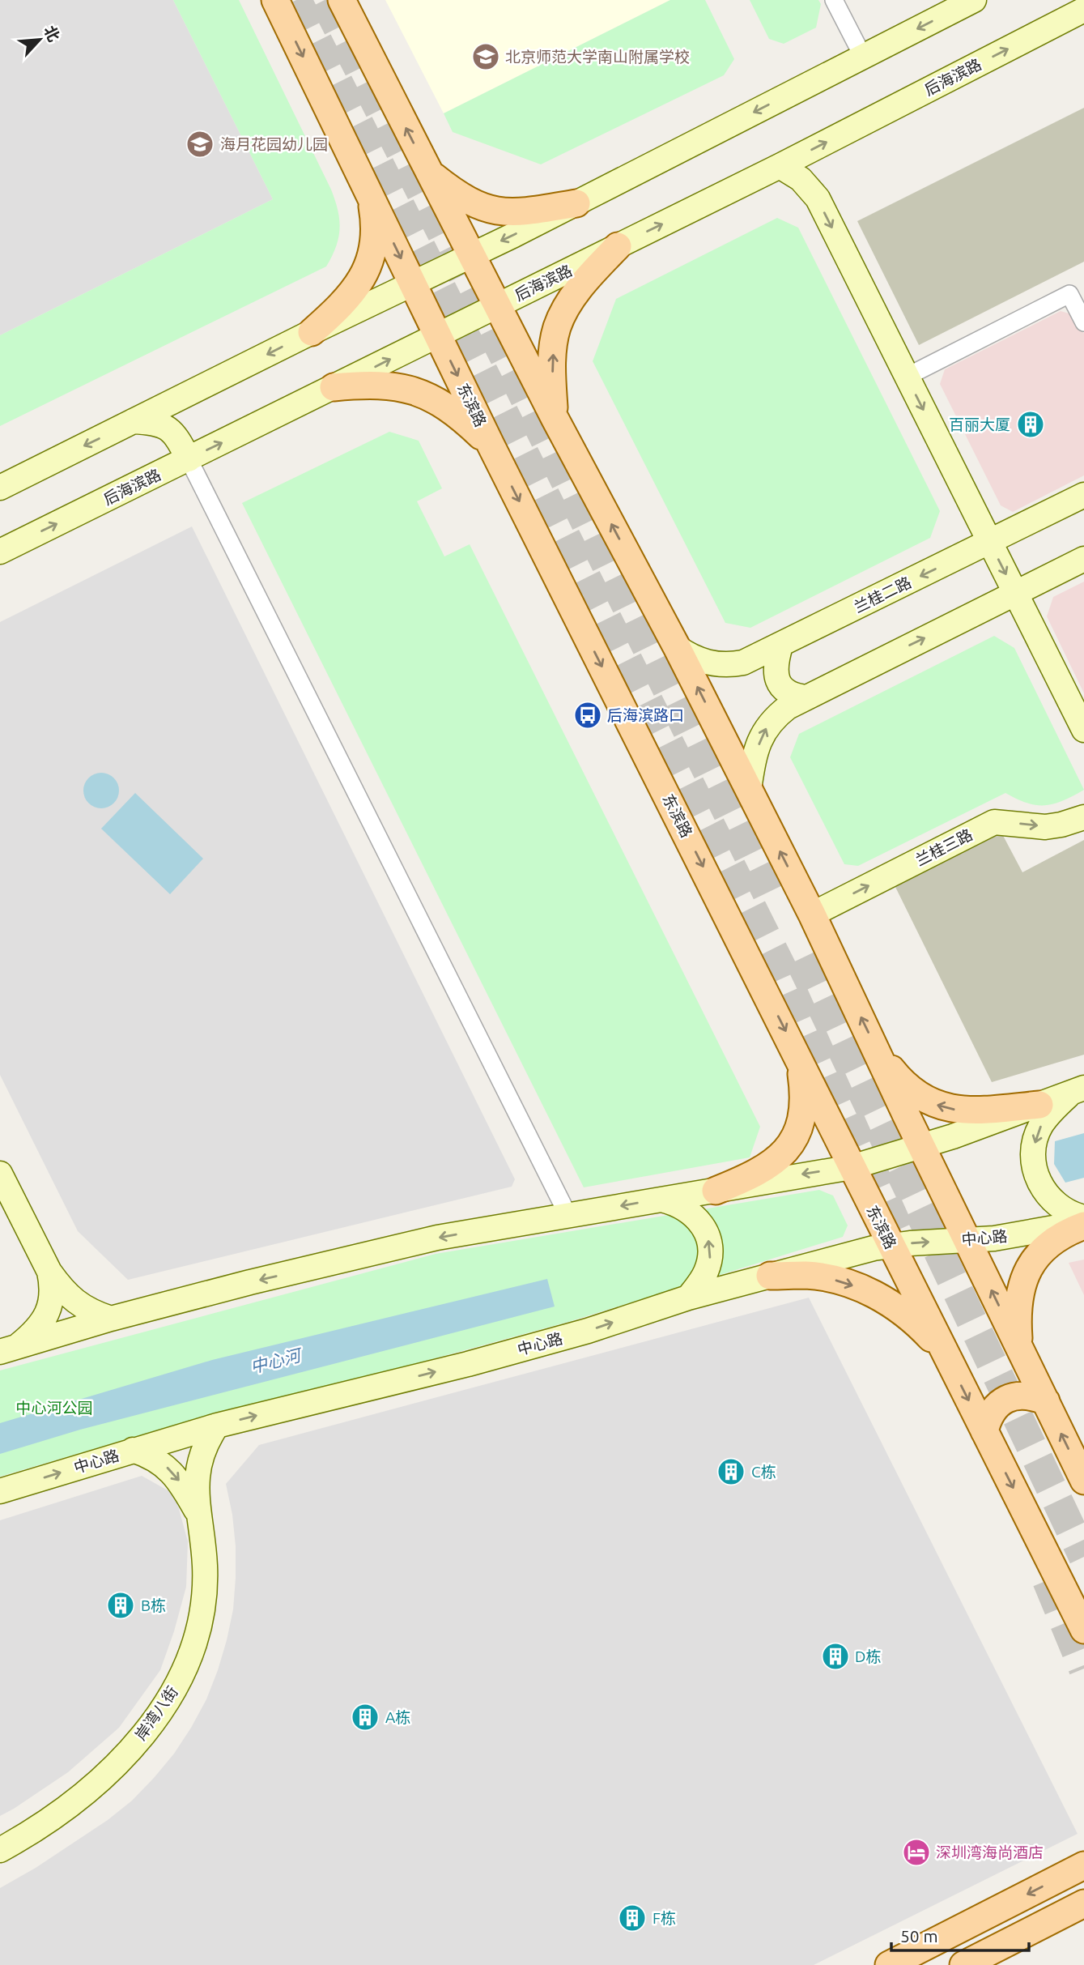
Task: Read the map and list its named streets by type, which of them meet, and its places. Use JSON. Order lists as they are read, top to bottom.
{
  "streets": {
    "main road": [
      "后海滨路",
      "东滨路",
      "兰桂二路",
      "兰桂三路",
      "中心路",
      "岸湾八街"
    ]
  },
  "crossings": [
    ["后海滨路", "东滨路"],
    ["东滨路", "中心路"],
    ["中心路", "岸湾八街"]
  ],
  "water": ["中心河"],
  "parks": ["中心河公园"],
  "places": {
    "school or university": ["北京师范大学南山附属学校", "海月花园幼儿园"],
    "building": [
      "百丽大厦",
      "C栋",
      "B栋",
      "D栋",
      "A栋",
      "F栋"
    ],
    "bus stop": ["后海滨路口"],
    "hotel": ["深圳湾海尚酒店"]
  },
  "scale_bar": "50 m",
  "north": "top right"
}
